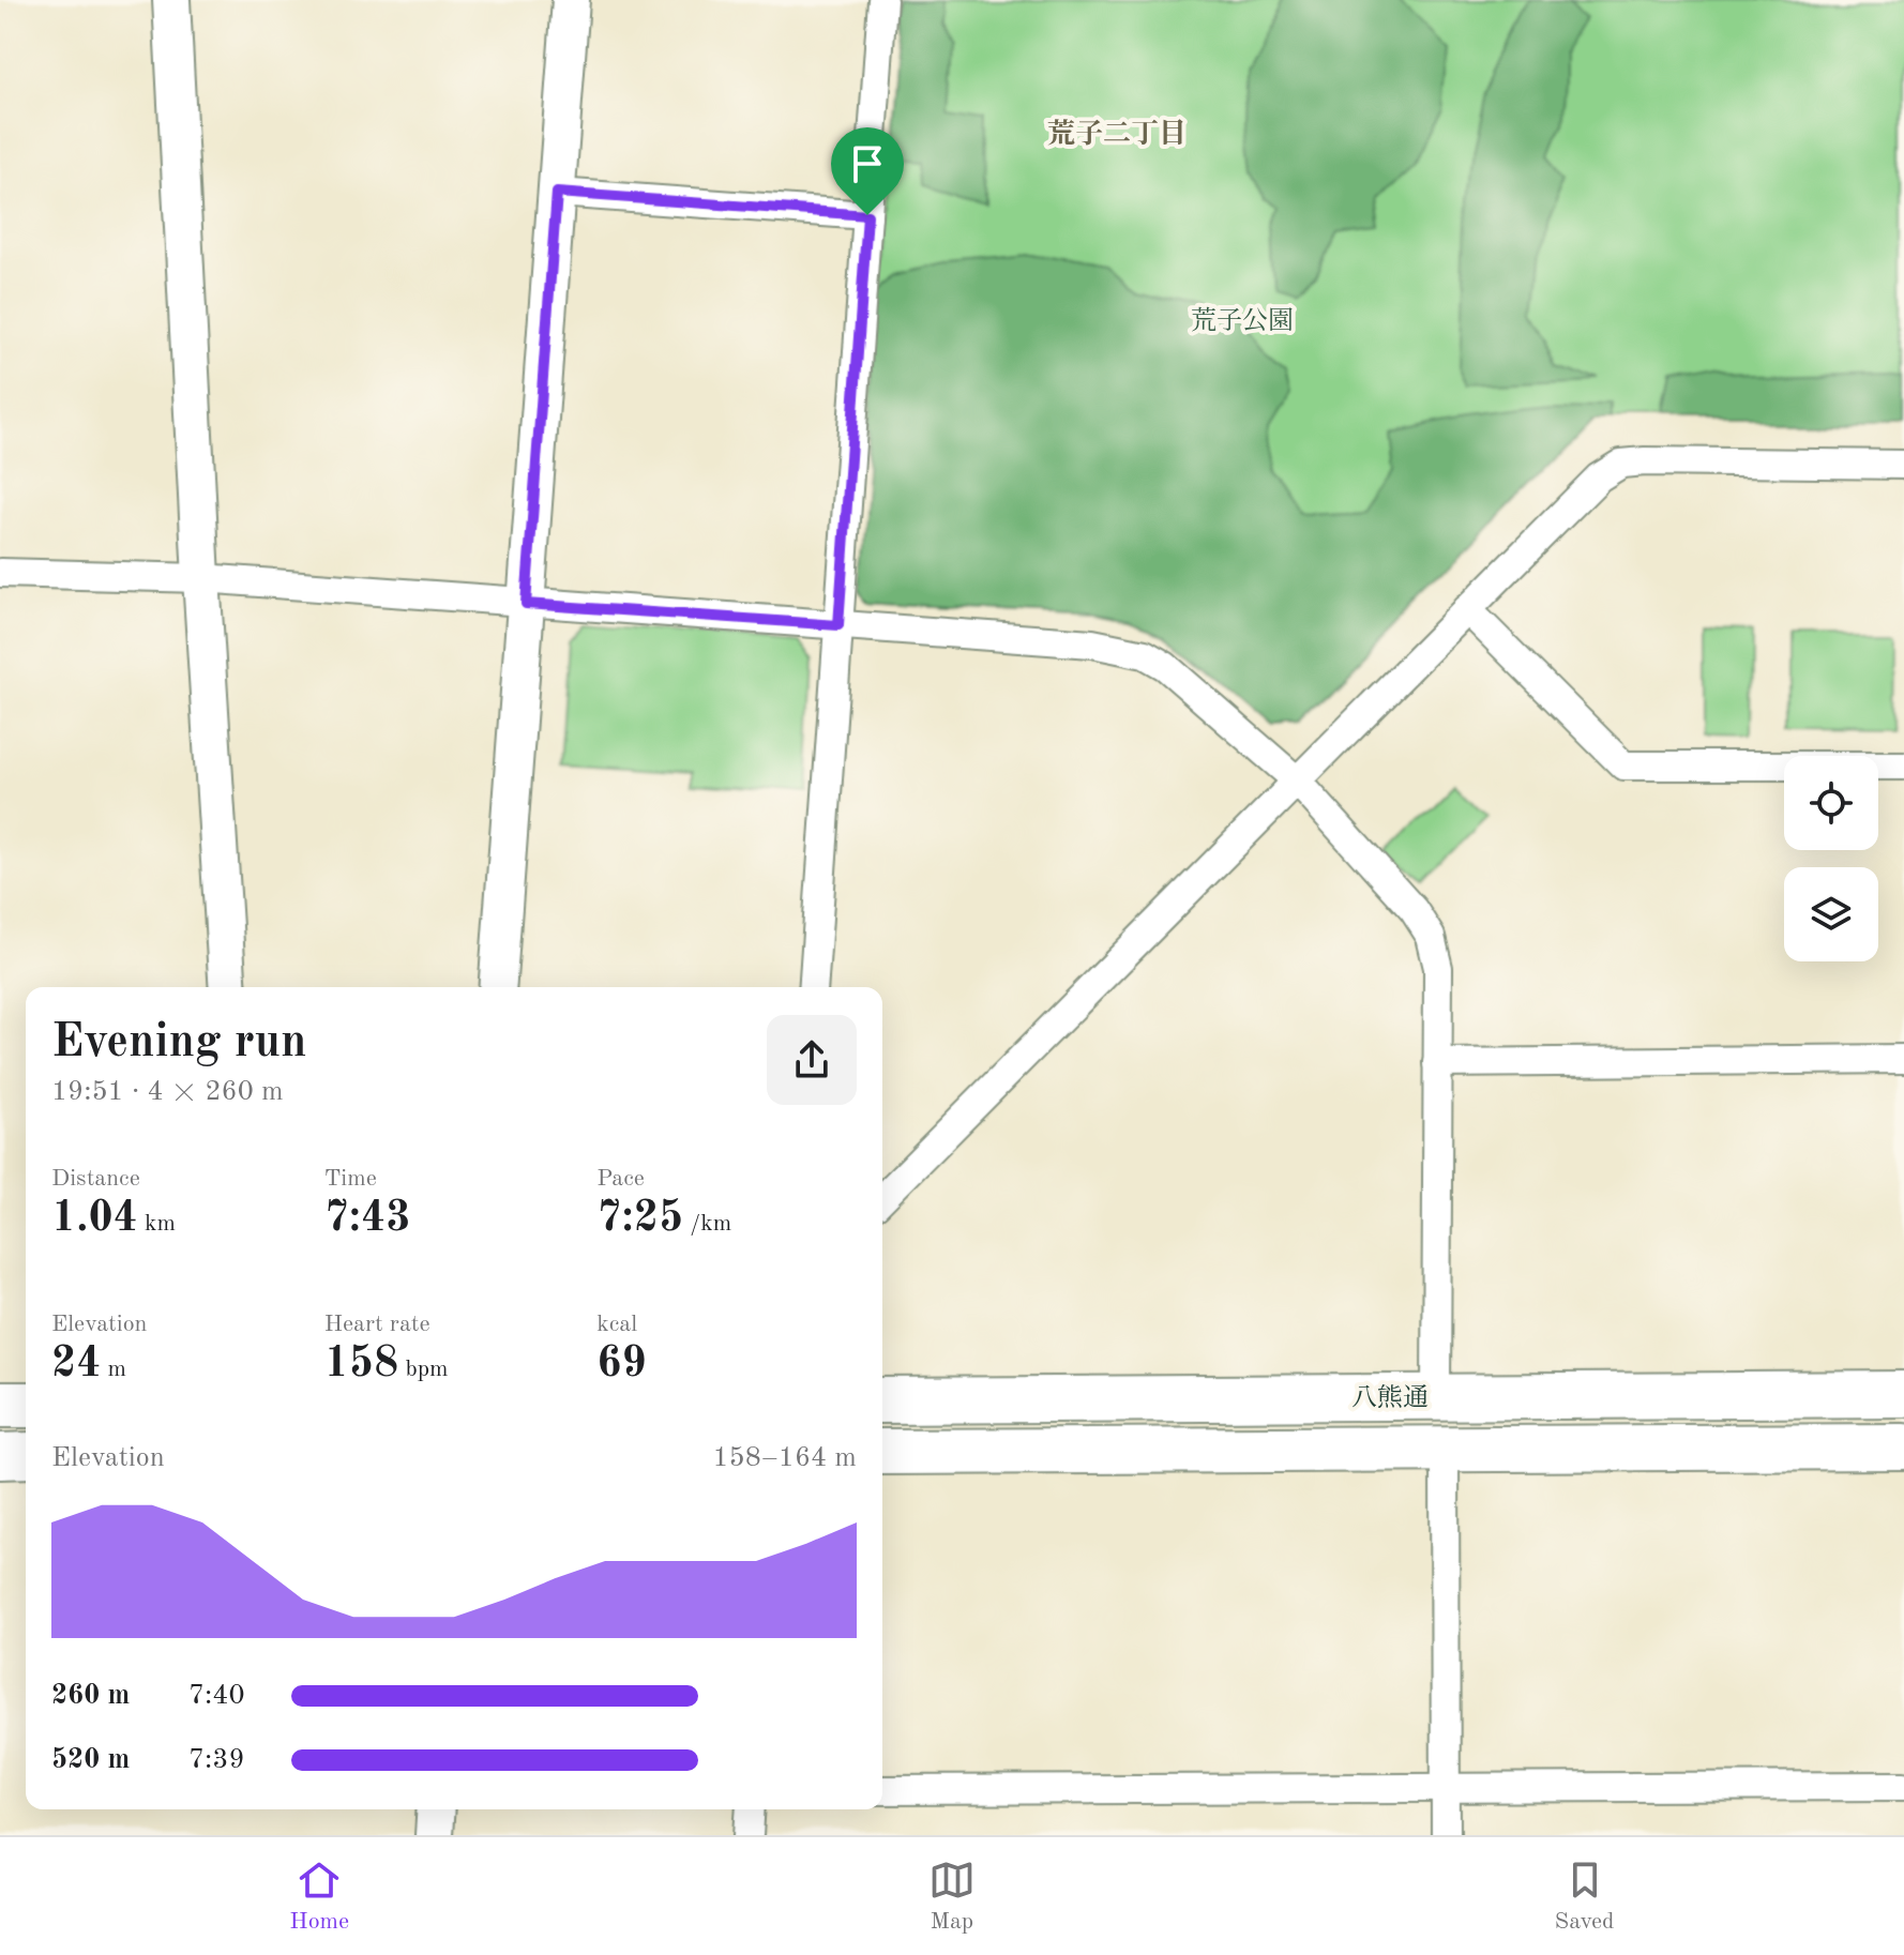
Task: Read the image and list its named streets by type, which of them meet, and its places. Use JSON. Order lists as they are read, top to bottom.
{
  "streets": {
    "main road": ["八熊通"]
  },
  "districts": ["荒子二丁目"],
  "parks": ["荒子公園"],
  "page": {
    "heading": ["Evening run", "19:51 · 4 × 260 m"],
    "stats": [
      ["Distance", "1.04 km"],
      ["Time", "7:43"],
      ["Pace", "7:25 /km"],
      ["Elevation", "24 m"],
      ["Heart rate", "158 bpm"],
      ["kcal", "69"]
    ],
    "chart": ["Elevation", "158–164 m"],
    "list": [
      {
        "name": "260 m",
        "note": "7:40"
      },
      {
        "name": "520 m",
        "note": "7:39"
      }
    ],
    "tabs": ["Home", "Map", "Saved"]
  }
}
